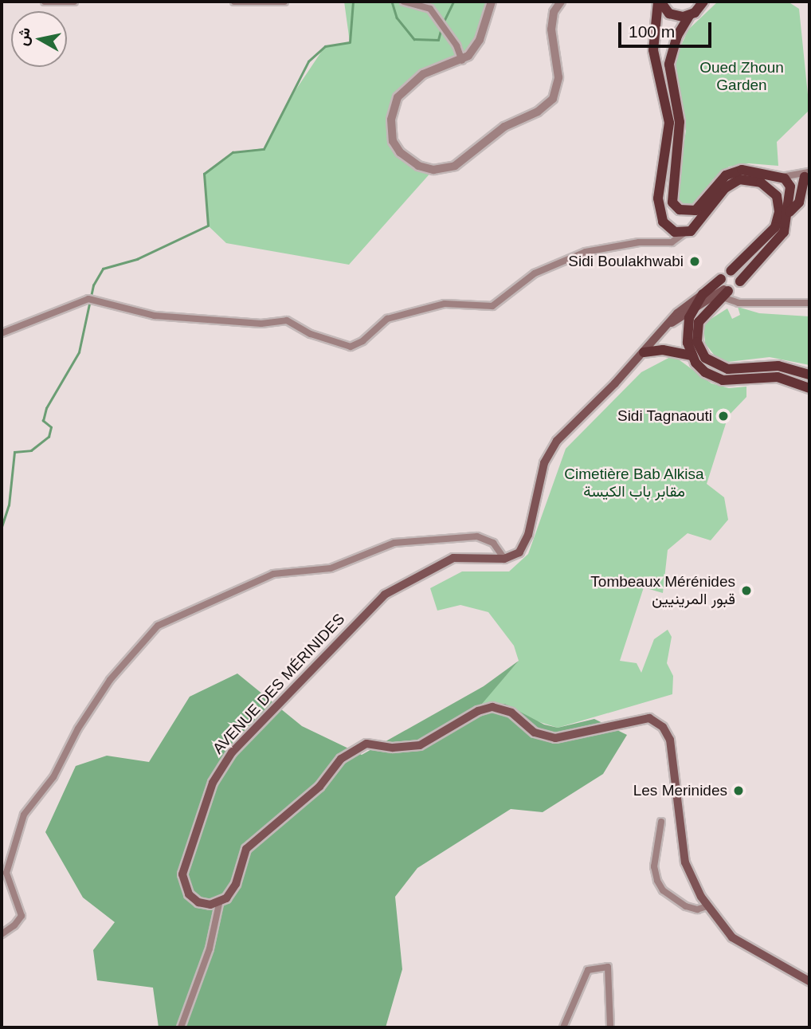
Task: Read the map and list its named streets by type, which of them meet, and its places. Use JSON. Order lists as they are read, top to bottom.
{
  "streets": {
    "main road": ["AVENUE DES MÉRINIDES"]
  },
  "parks": ["Oued Zhoun Garden", "Cimetière Bab Alkisa مقابر باب الكيسة"],
  "places": [
    "Sidi Boulakhwabi",
    "Sidi Tagnaouti",
    "Tombeaux Mérénides قبور المرينيين",
    "Les Merinides"
  ],
  "scale_bar": "100 m",
  "north": "left"
}
